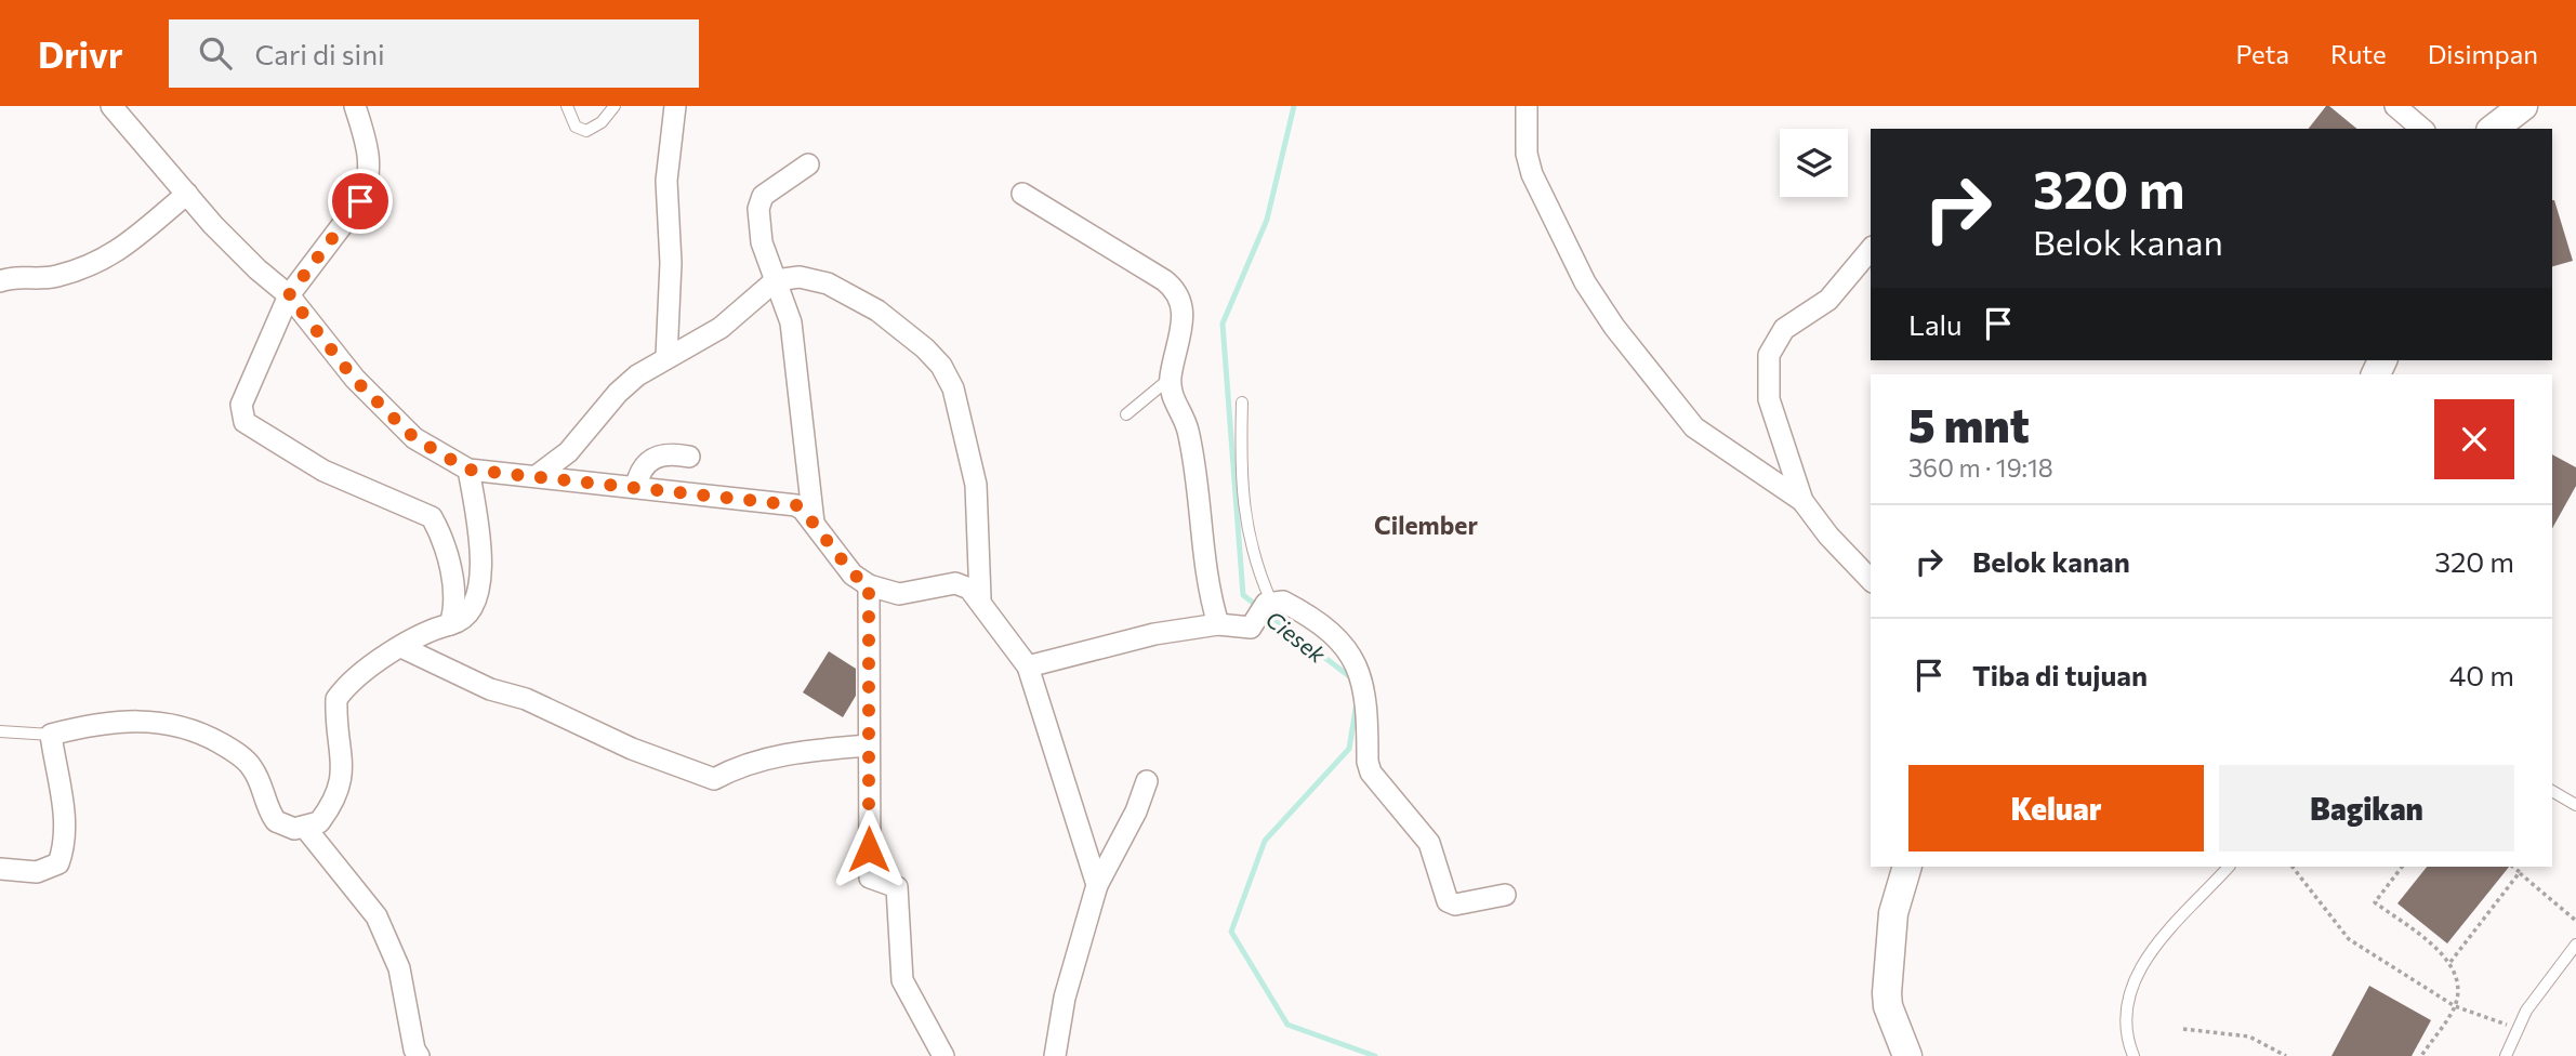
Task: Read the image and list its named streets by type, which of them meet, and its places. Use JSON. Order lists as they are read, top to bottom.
{
  "districts": ["Cilember"],
  "water": ["Ciesek"],
  "page": {
    "header": "Drivr",
    "search": "Cari di sini",
    "nav": ["Peta", "Rute", "Disimpan"],
    "turn": ["320 m", "Belok kanan"],
    "then": "Lalu",
    "heading": ["5 mnt", "360 m · 19:18"],
    "list": [
      {
        "name": "Belok kanan",
        "value": "320 m"
      },
      {
        "name": "Tiba di tujuan",
        "value": "40 m"
      }
    ],
    "buttons": ["Keluar", "Bagikan"]
  }
}
